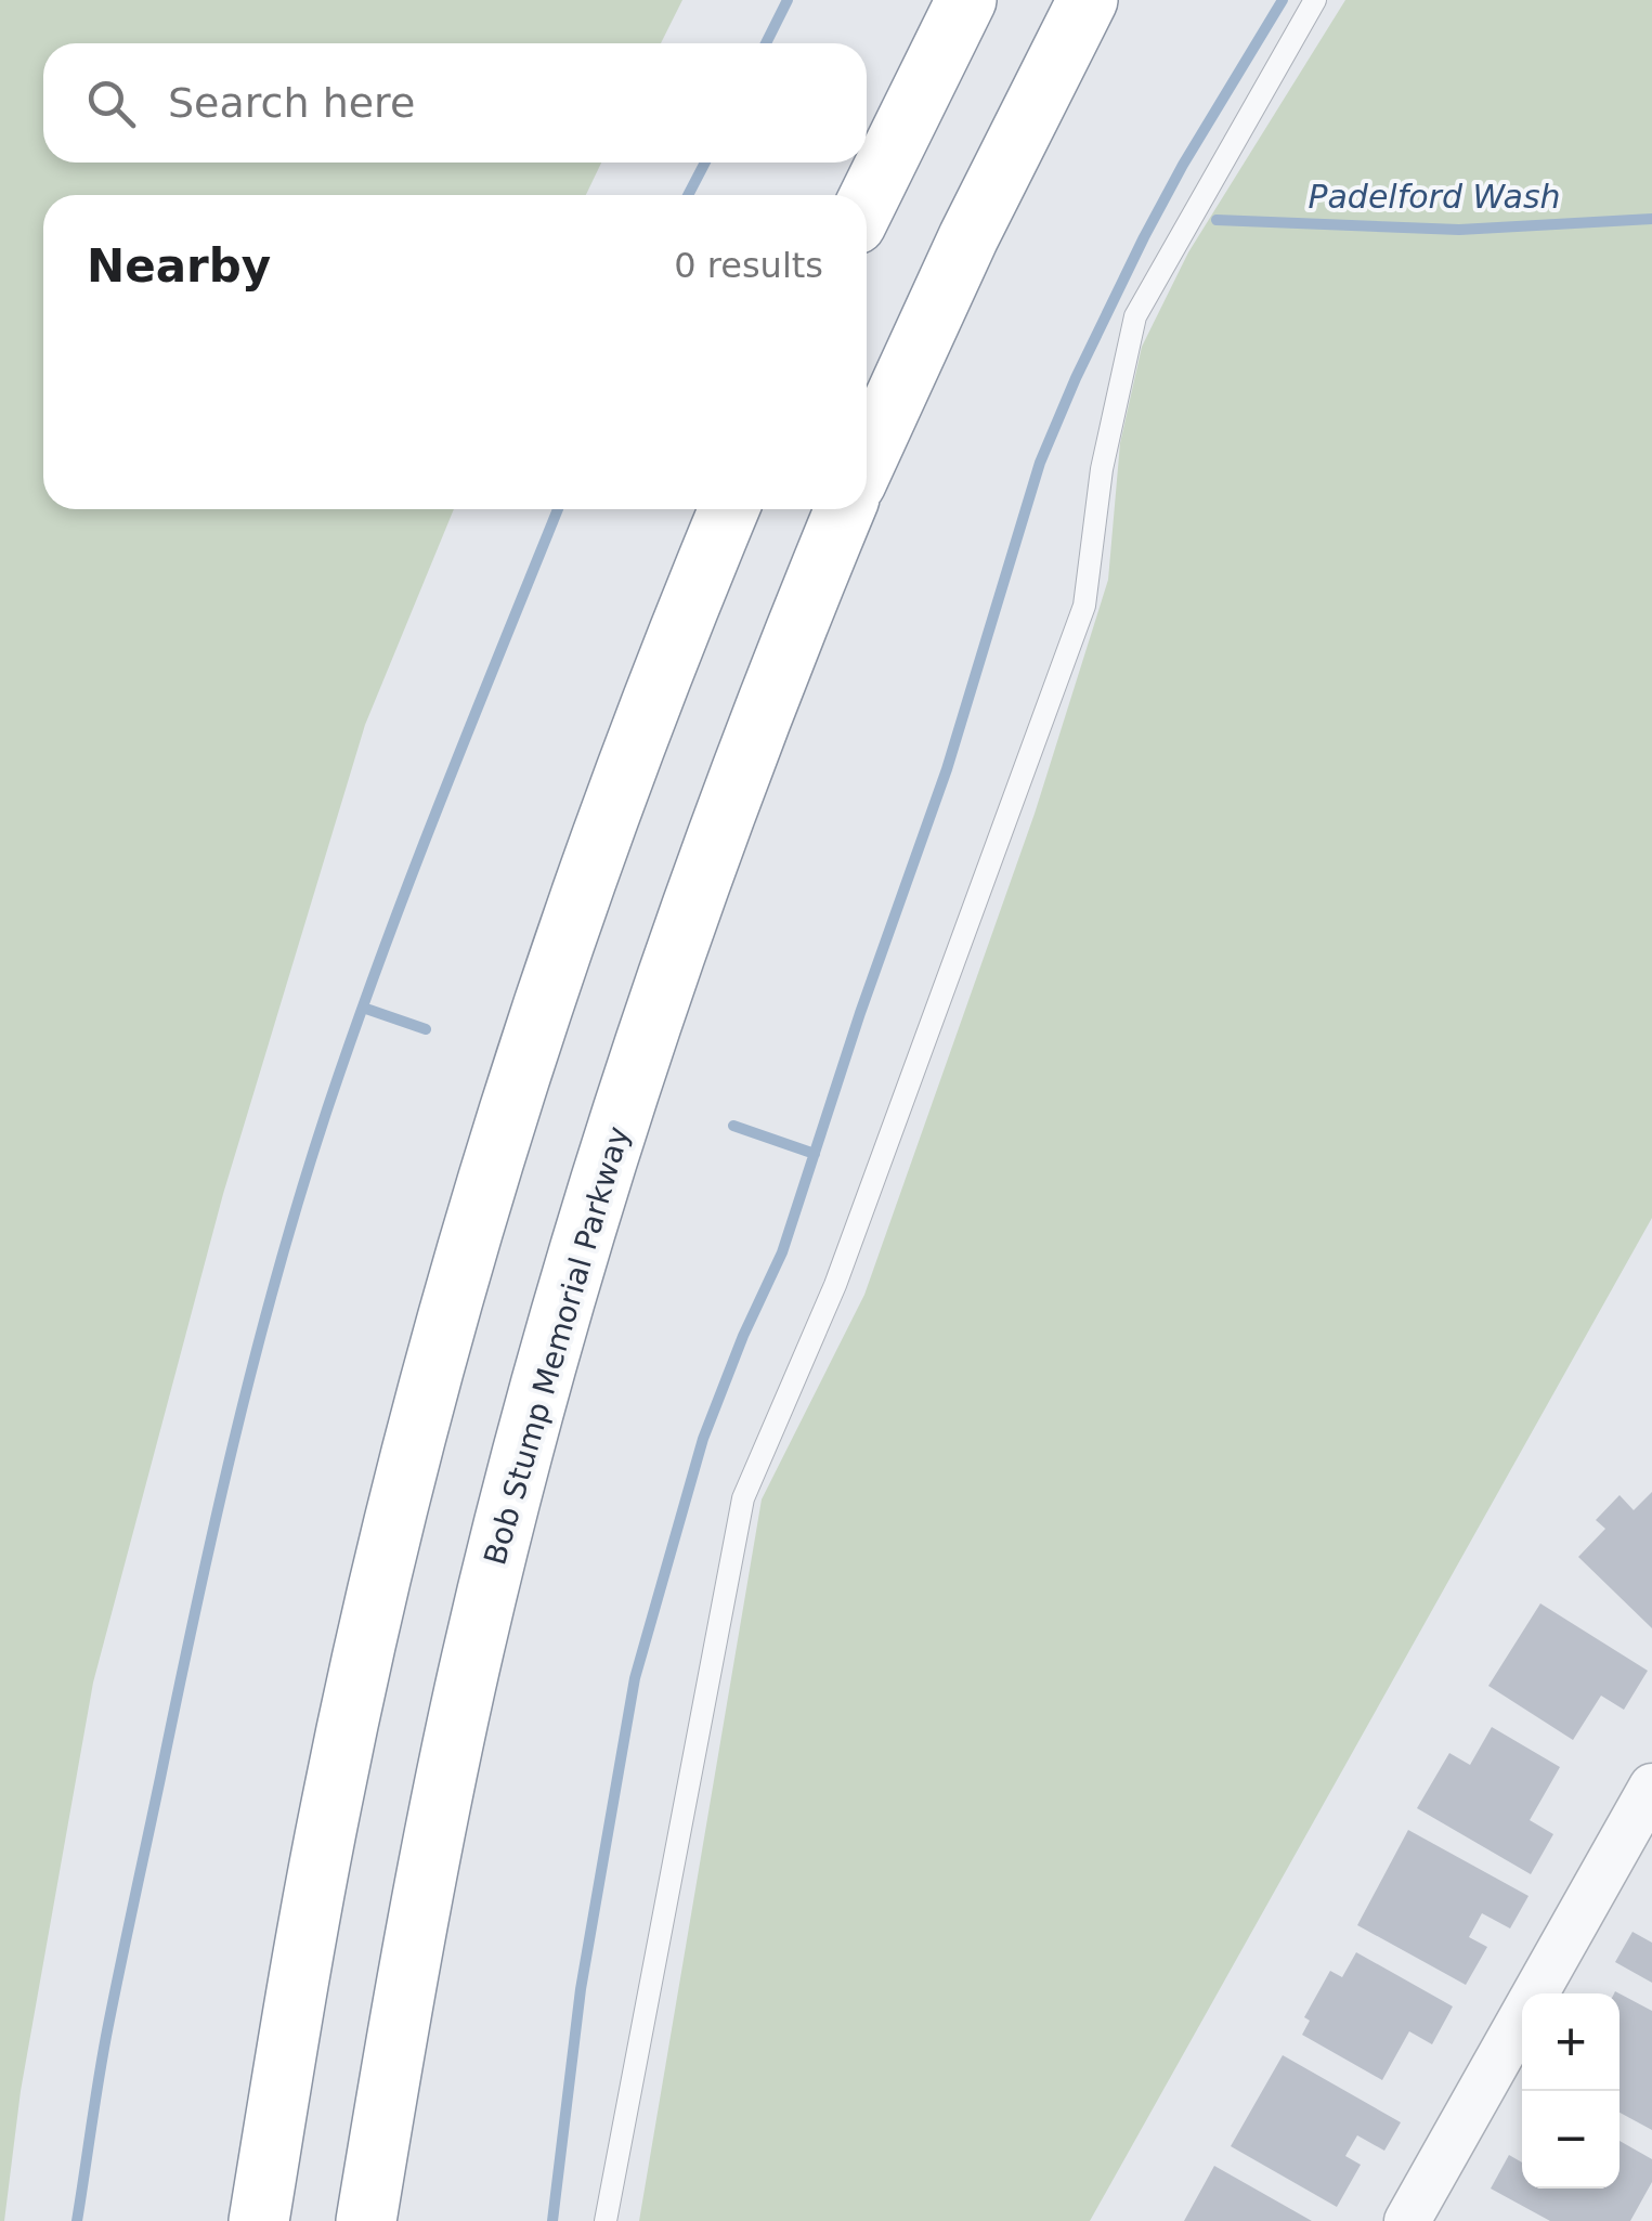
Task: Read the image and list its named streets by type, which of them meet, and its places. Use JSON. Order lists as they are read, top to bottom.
{
  "streets": {
    "highway": ["Bob Stump Memorial Parkway"]
  },
  "water": ["Padelford Wash"],
  "page": {
    "search": "Search here",
    "heading": ["Nearby", "0 results"],
    "map_buttons": ["+", "−"]
  }
}
